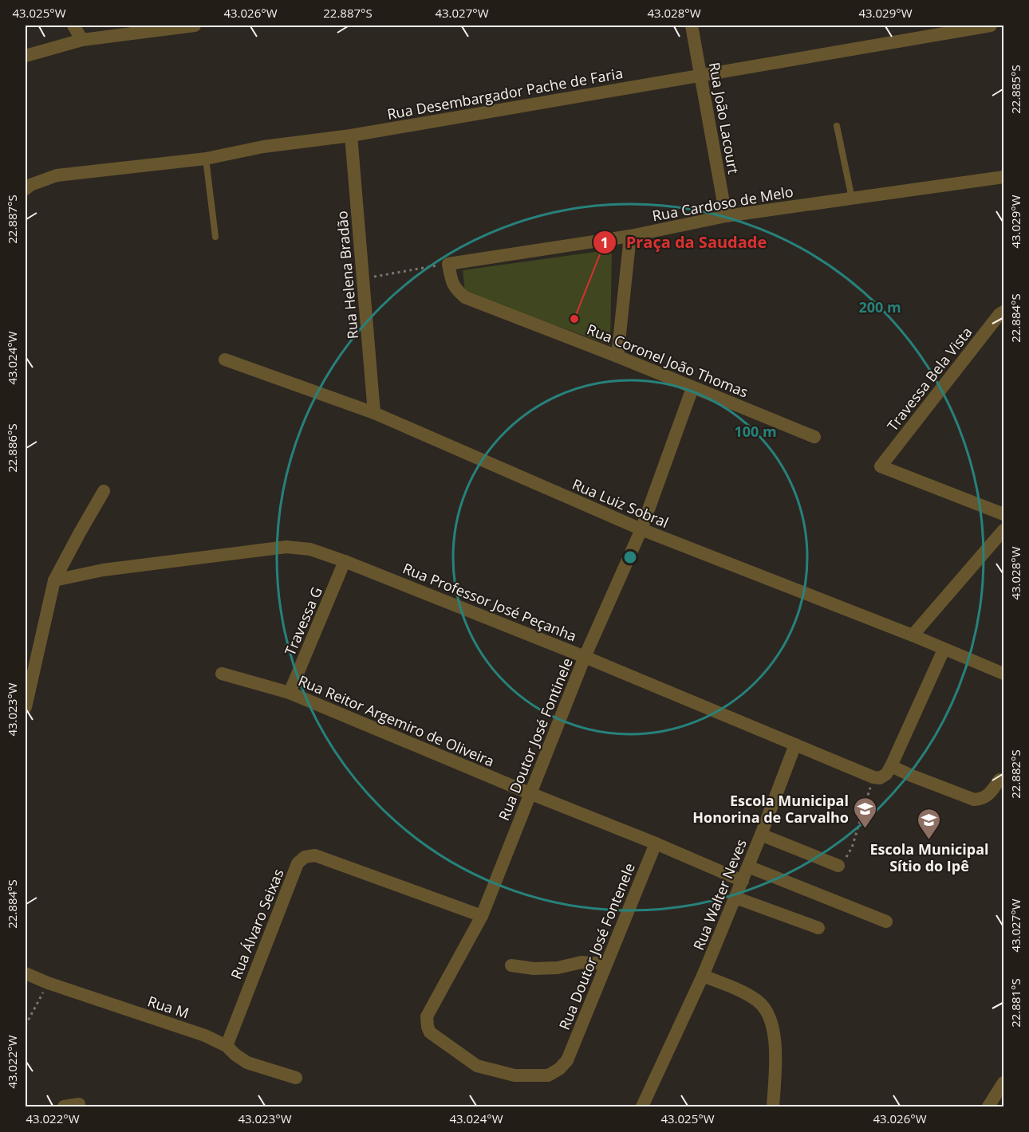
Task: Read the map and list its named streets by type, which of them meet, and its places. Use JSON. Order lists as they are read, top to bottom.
{
  "streets": {
    "street": [
      "Rua Desembargador Pache de Faria",
      "Rua João Lacourt",
      "Rua Cardoso de Melo",
      "Rua Helena Bradão",
      "Rua Coronel João Thomas",
      "Travessa Bela Vista",
      "Rua Luiz Sobral",
      "Rua Professor José Peçanha",
      "Travessa G",
      "Rua Reitor Argemiro de Oliveira",
      "Rua Doutor José Fontinele",
      "Rua Walter Neves",
      "Rua Álvaro Seixas",
      "Rua Doutor José Fontenele",
      "Rua M"
    ]
  },
  "crossings": [
    ["Rua Desembargador Pache de Faria", "Rua João Lacourt"],
    ["Rua Desembargador Pache de Faria", "Rua Helena Bradão"],
    ["Rua João Lacourt", "Rua Cardoso de Melo"],
    ["Rua Cardoso de Melo", "Rua Coronel João Thomas"],
    ["Rua Helena Bradão", "Rua Luiz Sobral"],
    ["Rua Coronel João Thomas", "Rua Doutor José Fontinele"],
    ["Rua Luiz Sobral", "Rua Doutor José Fontinele"],
    ["Rua Professor José Peçanha", "Travessa G"],
    ["Rua Professor José Peçanha", "Rua Doutor José Fontinele"],
    ["Rua Professor José Peçanha", "Rua Walter Neves"],
    ["Travessa G", "Rua Reitor Argemiro de Oliveira"],
    ["Rua Reitor Argemiro de Oliveira", "Rua Doutor José Fontinele"],
    ["Rua Reitor Argemiro de Oliveira", "Rua Walter Neves"],
    ["Rua Reitor Argemiro de Oliveira", "Rua Doutor José Fontenele"],
    ["Rua Doutor José Fontinele", "Rua Álvaro Seixas"],
    ["Rua Doutor José Fontinele", "Rua Doutor José Fontenele"],
    ["Rua Álvaro Seixas", "Rua M"]
  ],
  "places": {
    "other": ["Praça da Saudade"],
    "school or university": ["Escola Municipal Honorina de Carvalho", "Escola Municipal Sítio do Ipê"]
  },
  "coordinates": [
    "43.025°W",
    "43.026°W",
    "22.887°S",
    "43.027°W",
    "43.028°W",
    "43.029°W",
    "22.885°S",
    "22.884°S",
    "43.024°W",
    "22.886°S",
    "43.023°W",
    "22.882°S",
    "22.881°S",
    "43.022°W"
  ],
  "rings": ["200 m", "100 m"]
}
